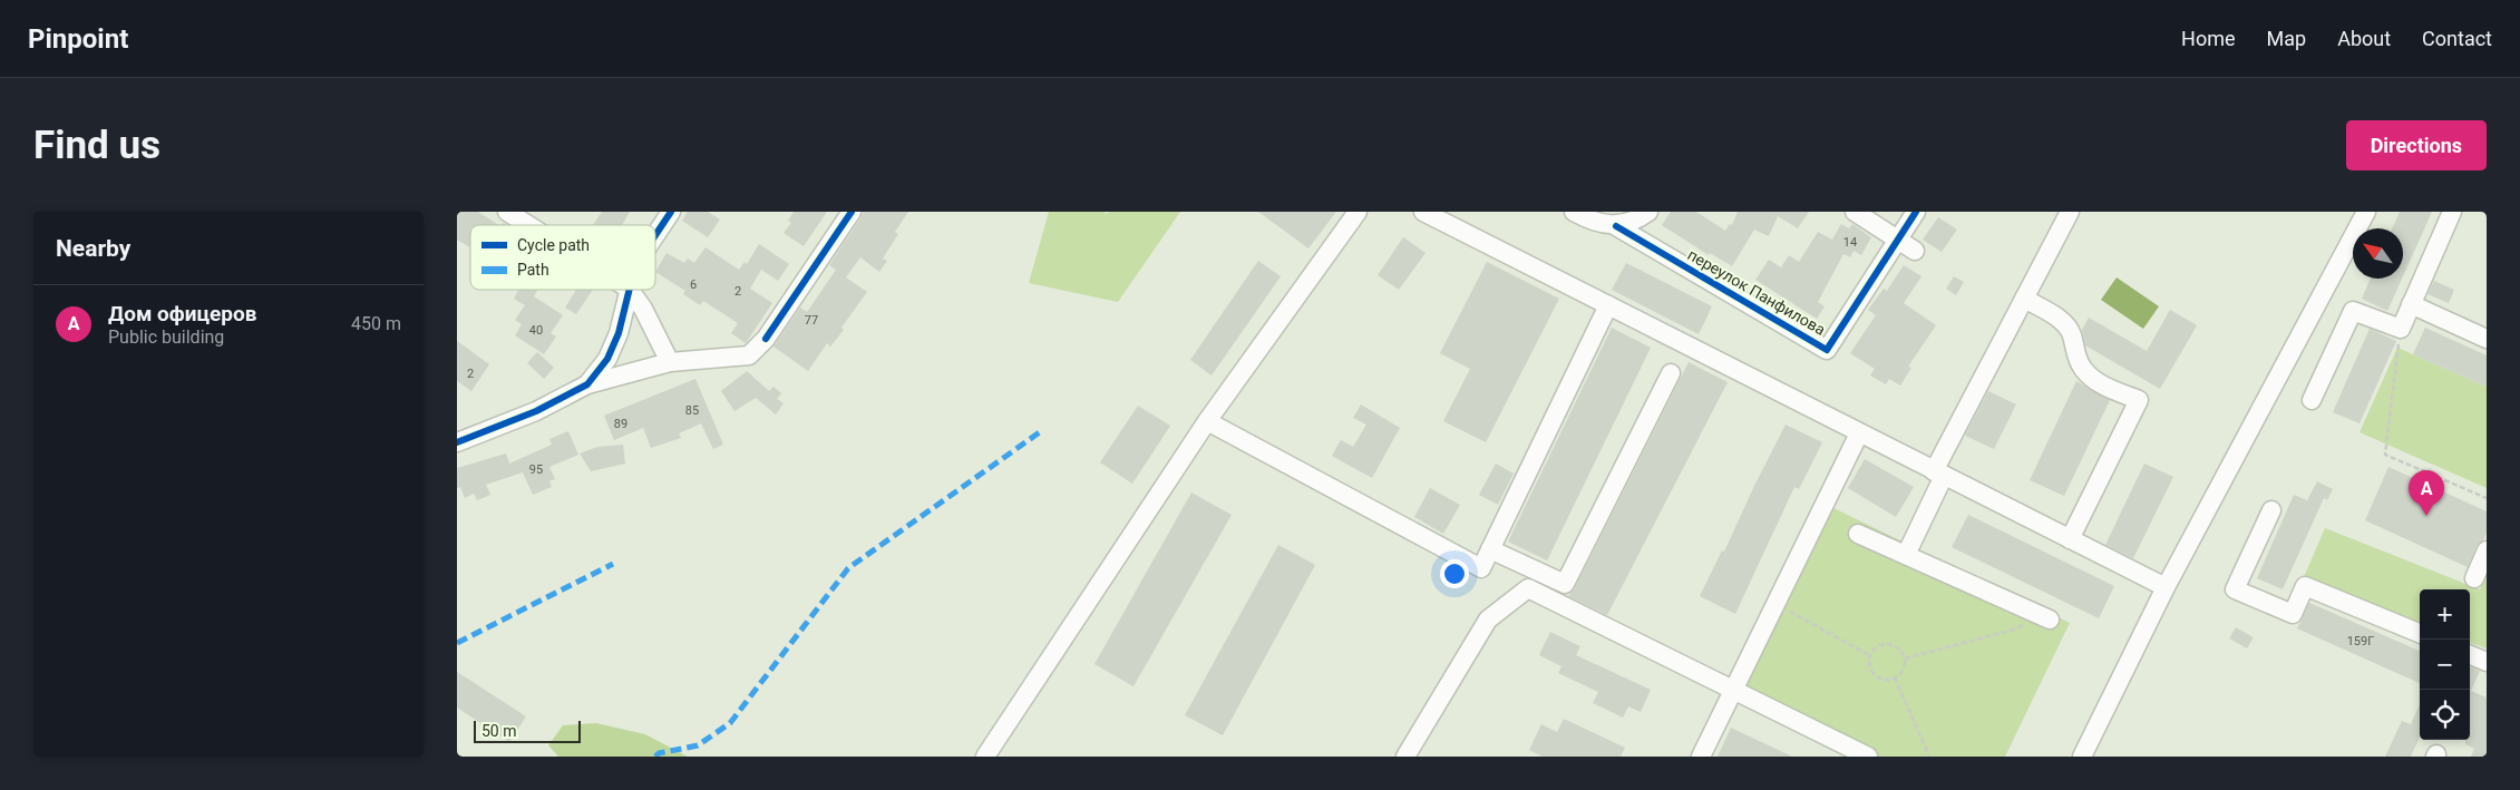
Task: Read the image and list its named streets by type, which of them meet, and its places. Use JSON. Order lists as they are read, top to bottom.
{
  "streets": {
    "street": ["переулок Панфилова"]
  },
  "house_numbers": [
    "14",
    "6",
    "2",
    "77",
    "40",
    "2",
    "85",
    "89",
    "95",
    "159Г"
  ],
  "legend": ["Cycle path", "Path"],
  "scale_bar": "50 m",
  "north": "top left",
  "page": {
    "header": "Pinpoint",
    "nav": [
      "Home",
      "Map",
      "About",
      "Contact"
    ],
    "buttons": "Directions",
    "title": "Find us",
    "heading": "Nearby",
    "list": [
      {
        "mark": "A",
        "name": "Дом офицеров",
        "note": "Public building",
        "value": "450 m"
      }
    ],
    "pins": "A",
    "map_buttons": ["+", "−"],
    "scale": "50 m"
  }
}
